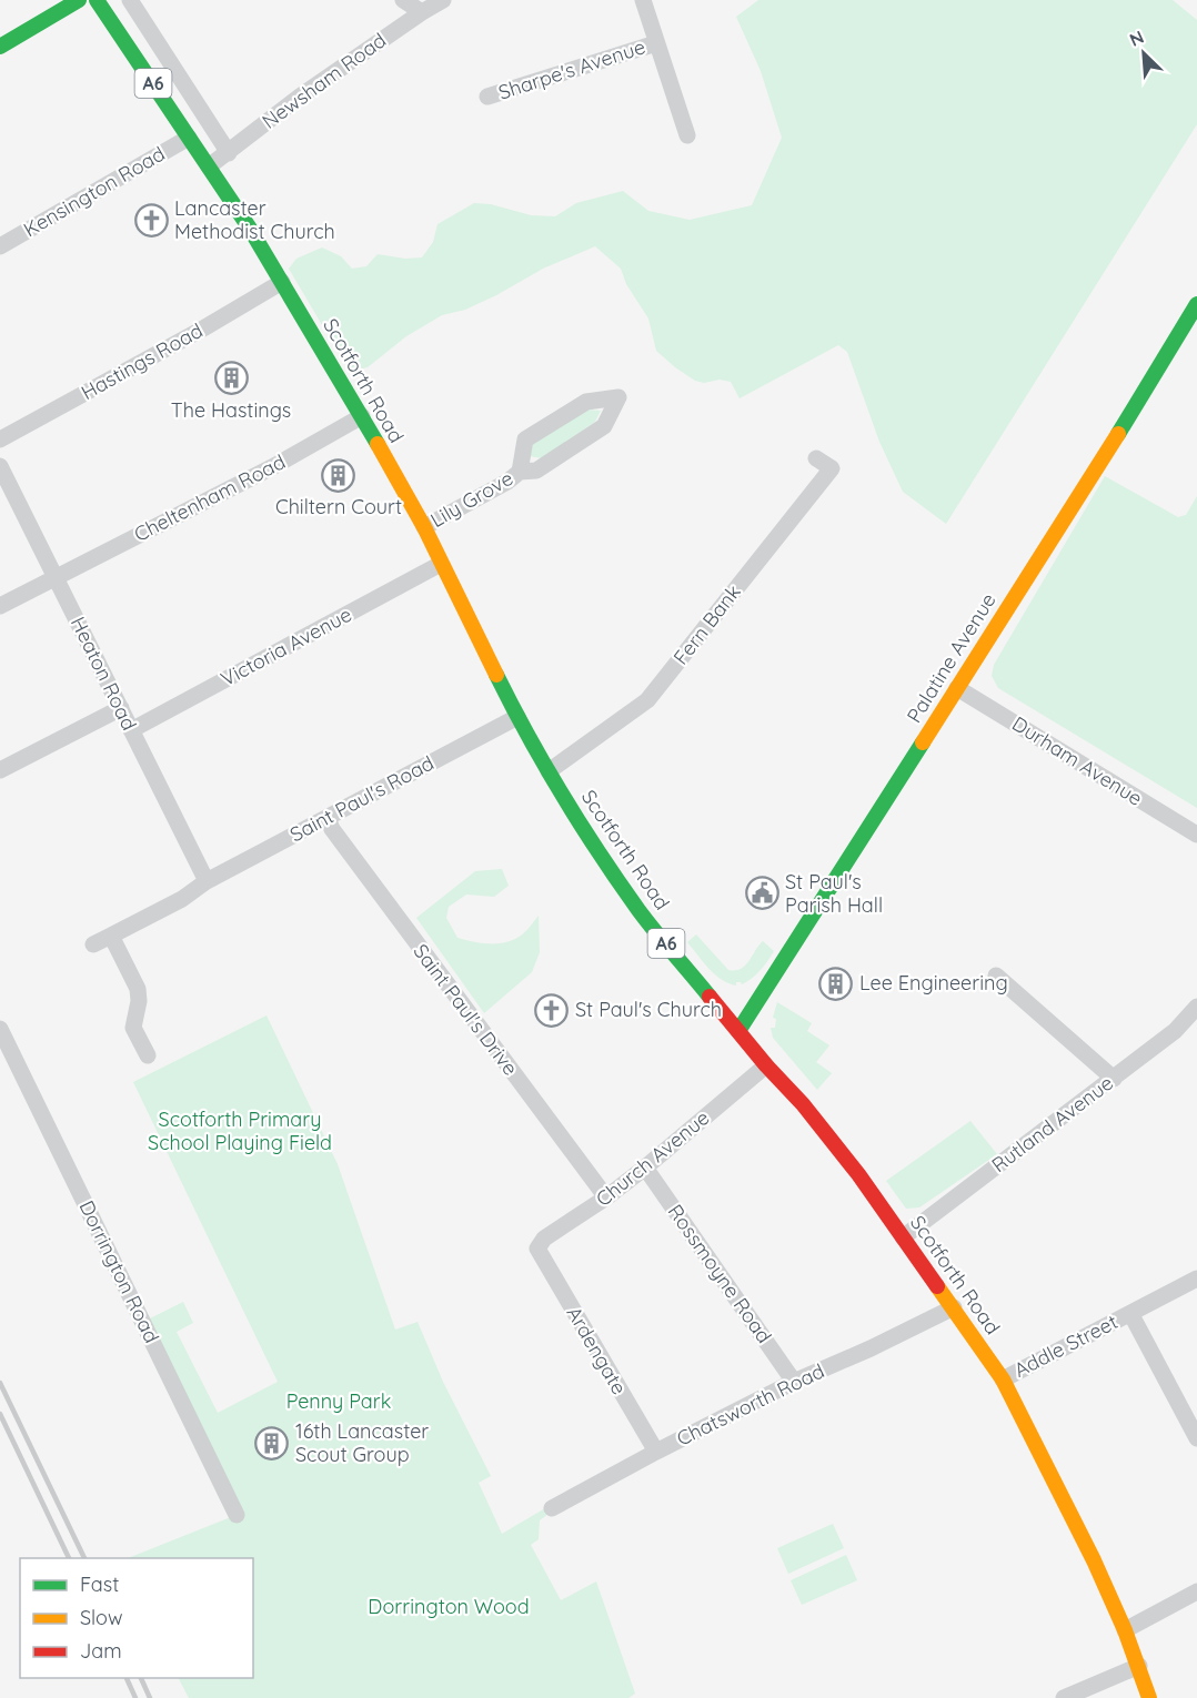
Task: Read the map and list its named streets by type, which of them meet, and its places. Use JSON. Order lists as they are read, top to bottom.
{
  "streets": {
    "main road": ["A6", "Scotforth Road", "Palatine Avenue"],
    "street": [
      "Sharpe's Avenue",
      "Newsham Road",
      "Kensington Road",
      "Hastings Road",
      "Cheltenham Road",
      "Lily Grove",
      "Fern Bank",
      "Victoria Avenue",
      "Heaton Road",
      "Durham Avenue",
      "Saint Paul's Road",
      "Saint Paul's Drive",
      "Rutland Avenue",
      "Church Avenue",
      "Dorrington Road",
      "Rossmoyne Road",
      "Addle Street",
      "Ardengate",
      "Chatsworth Road"
    ]
  },
  "crossings": [
    ["Newsham Road", "Scotforth Road"],
    ["Kensington Road", "Scotforth Road"],
    ["Hastings Road", "Scotforth Road"],
    ["Scotforth Road", "Cheltenham Road"],
    ["Scotforth Road", "Lily Grove"],
    ["Scotforth Road", "Fern Bank"],
    ["Scotforth Road", "Victoria Avenue"],
    ["Scotforth Road", "Palatine Avenue"],
    ["Scotforth Road", "Saint Paul's Road"],
    ["Scotforth Road", "Rutland Avenue"],
    ["Scotforth Road", "Church Avenue"],
    ["Scotforth Road", "Addle Street"],
    ["Scotforth Road", "Chatsworth Road"],
    ["Cheltenham Road", "Heaton Road"],
    ["Victoria Avenue", "Heaton Road"],
    ["Palatine Avenue", "Durham Avenue"],
    ["Heaton Road", "Saint Paul's Road"],
    ["Saint Paul's Road", "Saint Paul's Drive"],
    ["Saint Paul's Drive", "Church Avenue"],
    ["Church Avenue", "Rossmoyne Road"],
    ["Church Avenue", "Ardengate"],
    ["Rossmoyne Road", "Chatsworth Road"],
    ["Ardengate", "Chatsworth Road"]
  ],
  "parks": ["Scotforth Primary School Playing Field", "Penny Park", "Dorrington Wood"],
  "places": {
    "church": ["Lancaster Methodist Church", "St Paul's Church"],
    "building": [
      "The Hastings",
      "Chiltern Court",
      "Lee Engineering",
      "16th Lancaster Scout Group"
    ],
    "public building": ["St Paul's Parish Hall"]
  },
  "legend": ["Fast", "Slow", "Jam"],
  "north": "top left"
}
